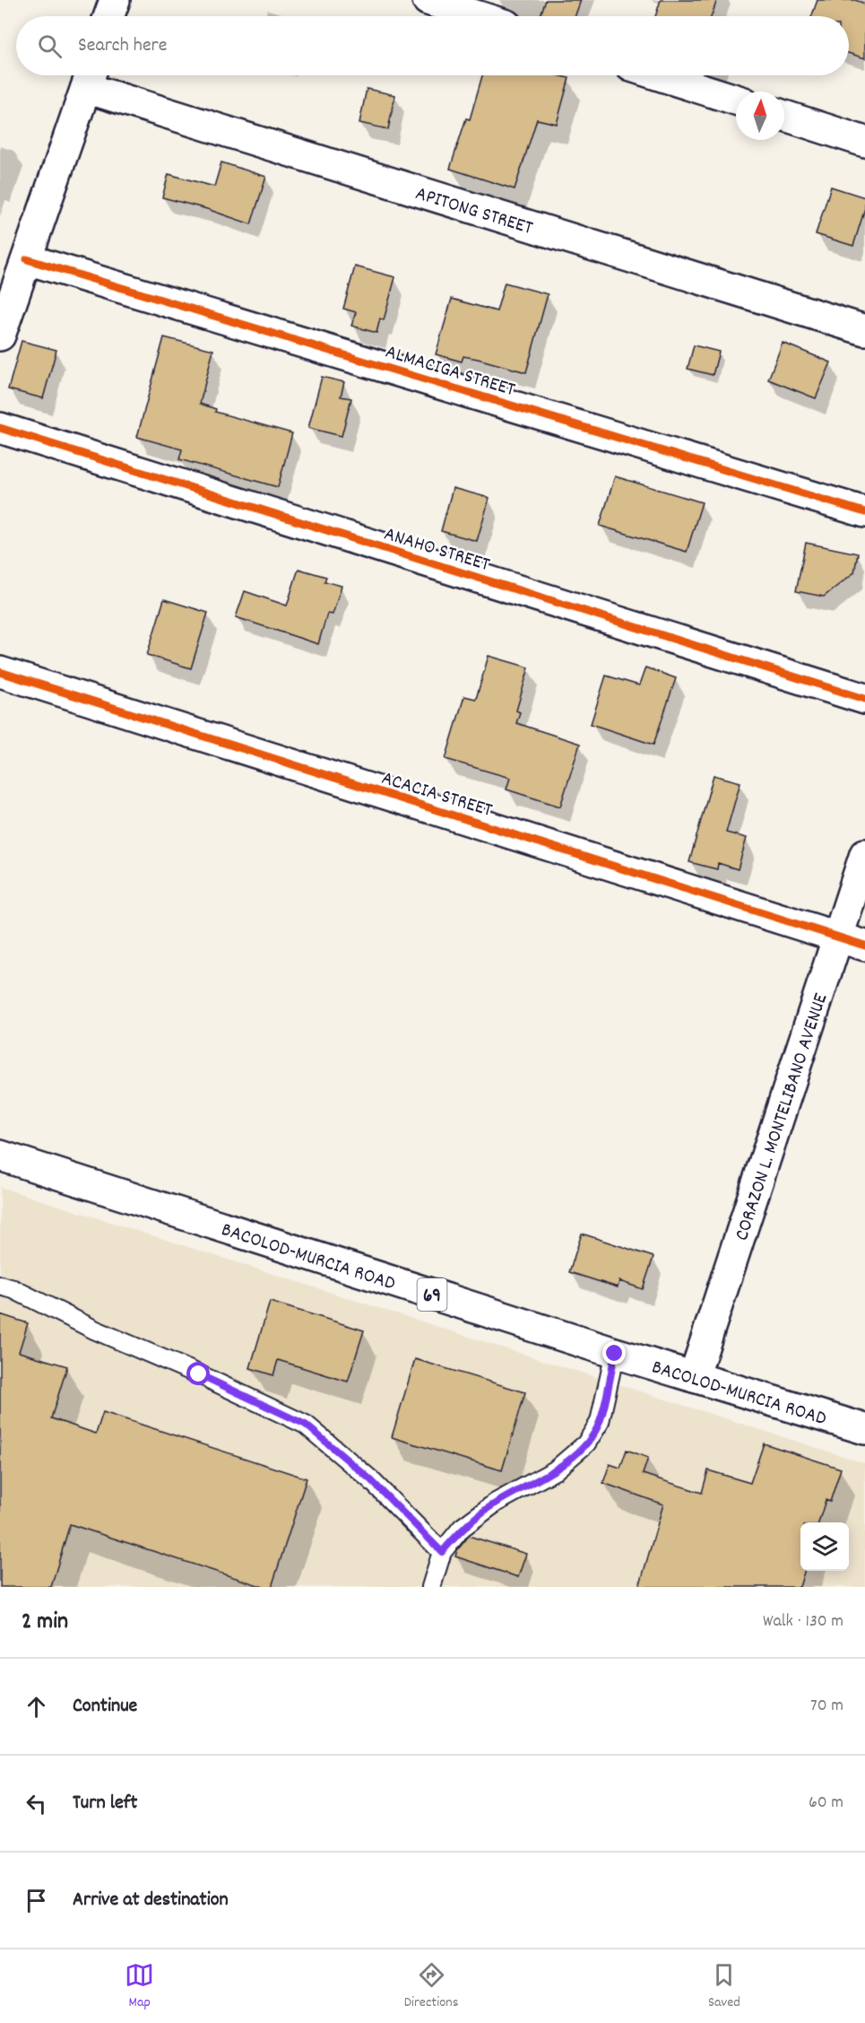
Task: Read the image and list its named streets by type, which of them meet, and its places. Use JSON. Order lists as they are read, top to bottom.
{
  "streets": {
    "main road": [
      "APITONG STREET",
      "ALMACIGA STREET",
      "ANAHO STREET",
      "ACACIA STREET",
      "CORAZON L. MONTELIBANO AVENUE",
      "BACOLOD-MURCIA ROAD",
      "69"
    ]
  },
  "crossings": [
    ["ACACIA STREET", "CORAZON L. MONTELIBANO AVENUE"],
    ["CORAZON L. MONTELIBANO AVENUE", "BACOLOD-MURCIA ROAD"]
  ],
  "north": "top",
  "page": {
    "search": "Search here",
    "heading": ["2 min", "Walk · 130 m"],
    "list": [
      ["Continue", "70 m"],
      ["Turn left", "60 m"],
      "Arrive at destination"
    ],
    "nav": ["Map", "Directions", "Saved"]
  }
}
